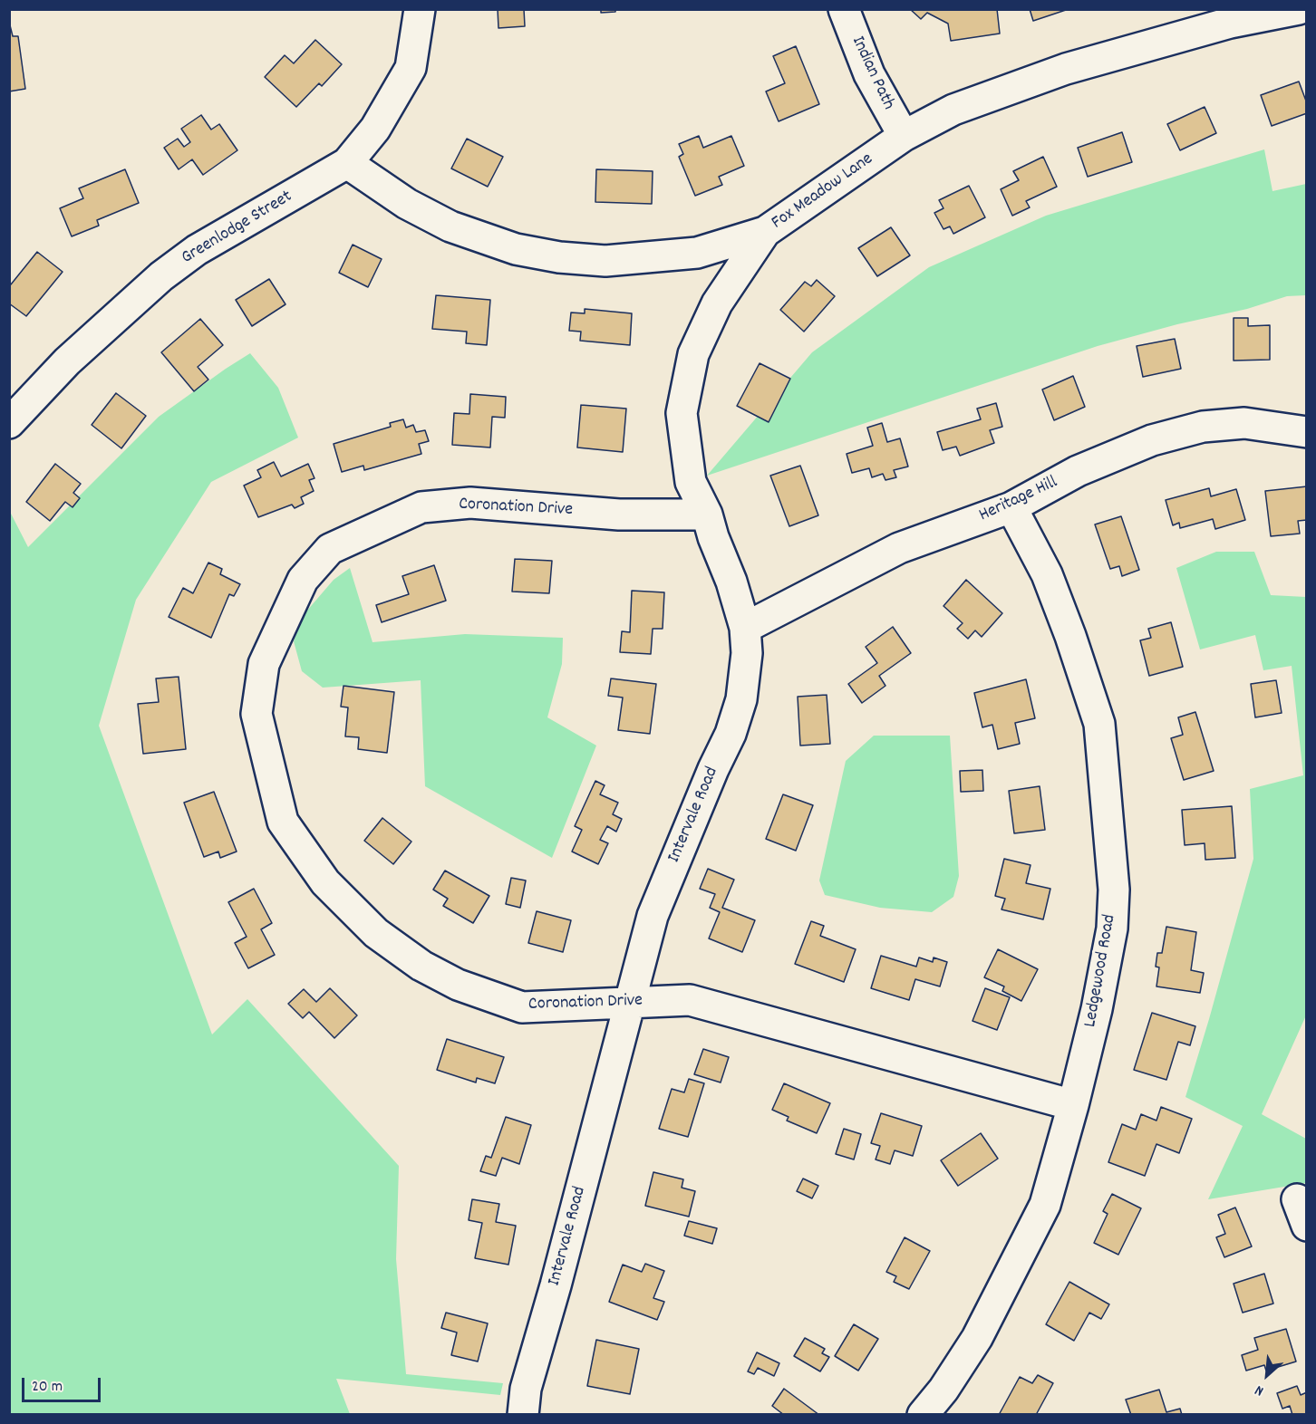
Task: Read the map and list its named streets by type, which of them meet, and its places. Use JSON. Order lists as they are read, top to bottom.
{
  "streets": {
    "street": [
      "Indian Path",
      "Fox Meadow Lane",
      "Greenlodge Street",
      "Heritage Hill",
      "Coronation Drive",
      "Intervale Road",
      "Ledgewood Road"
    ]
  },
  "crossings": [
    ["Indian Path", "Fox Meadow Lane"],
    ["Fox Meadow Lane", "Greenlodge Street"],
    ["Fox Meadow Lane", "Intervale Road"],
    ["Heritage Hill", "Intervale Road"],
    ["Heritage Hill", "Ledgewood Road"],
    ["Coronation Drive", "Intervale Road"],
    ["Coronation Drive", "Ledgewood Road"]
  ],
  "scale_bar": "20 m",
  "north": "bottom left"
}
